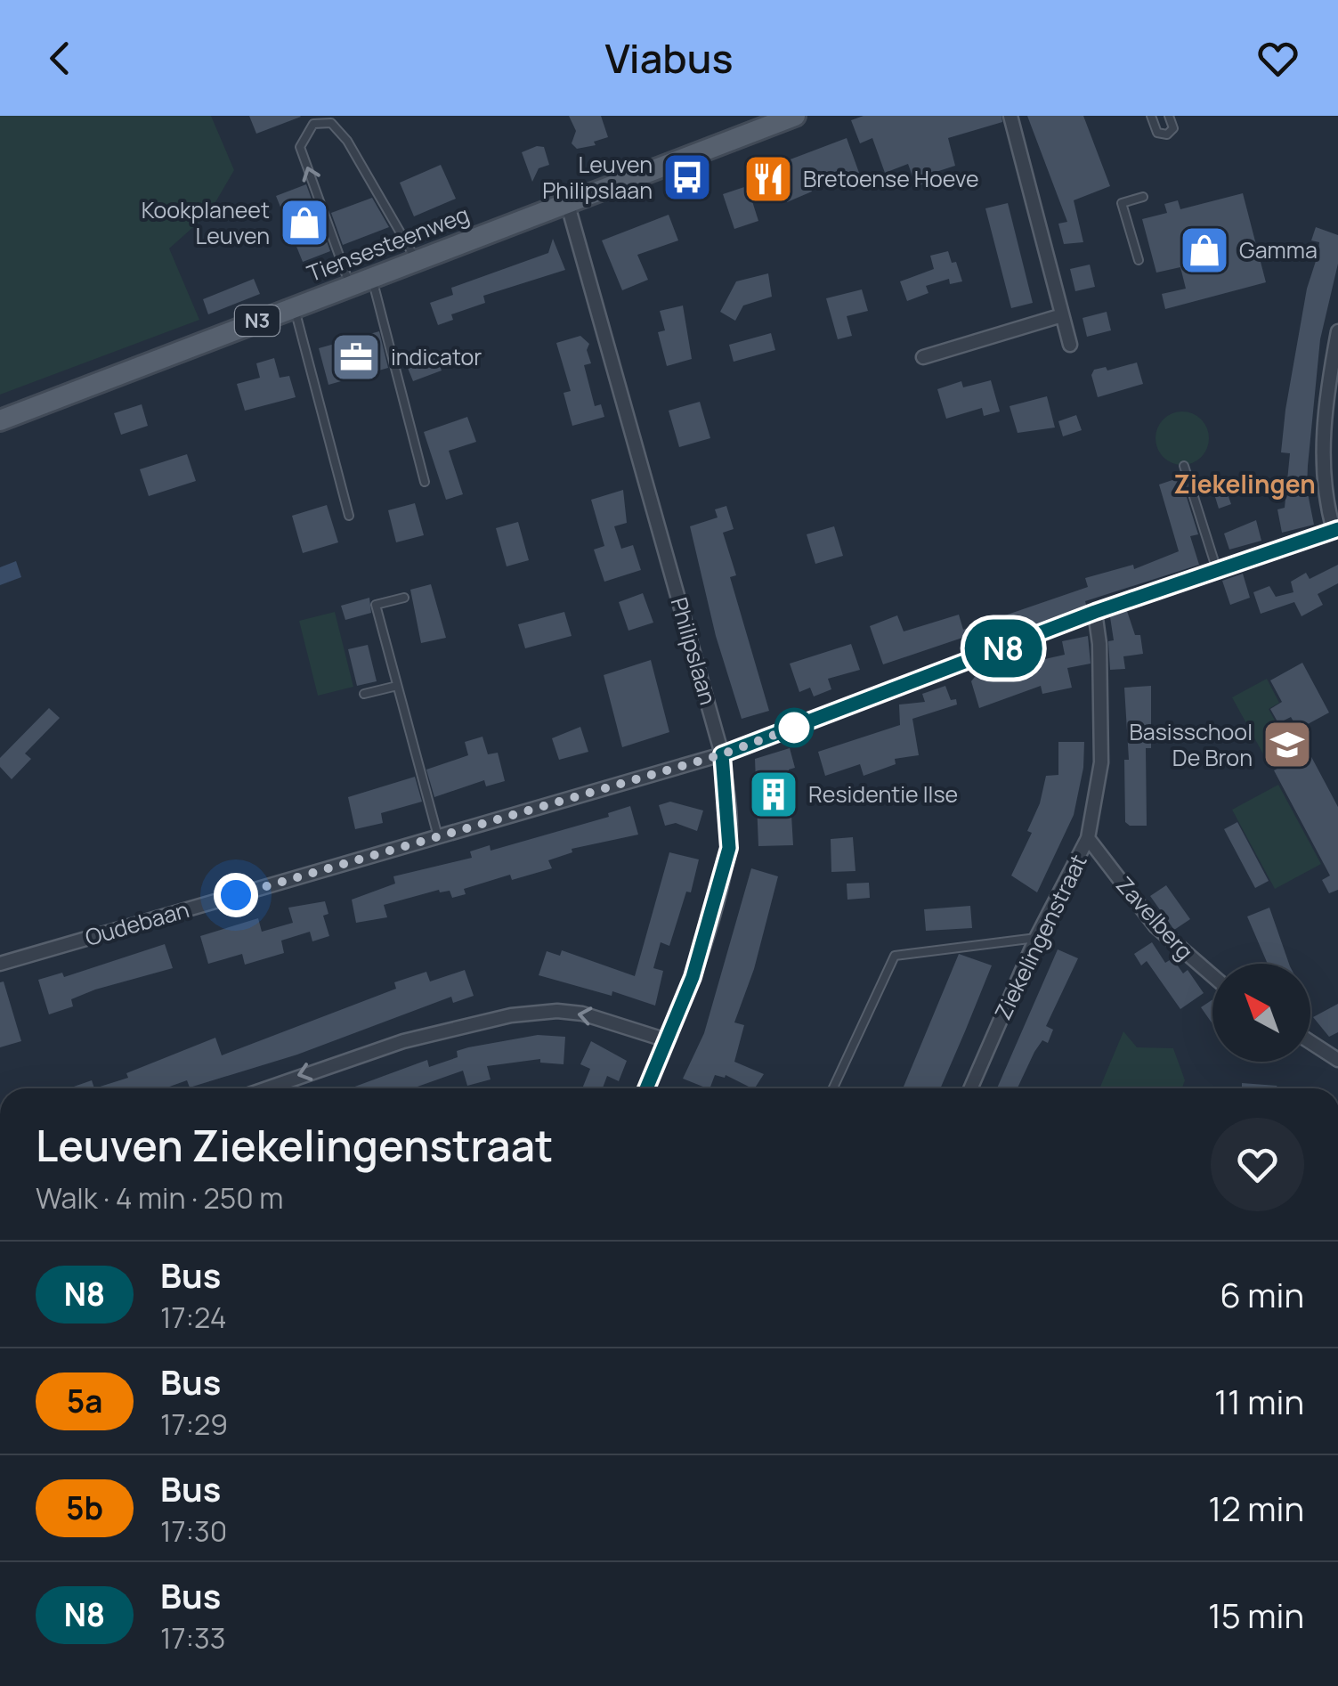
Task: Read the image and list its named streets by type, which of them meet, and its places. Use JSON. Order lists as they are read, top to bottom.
{
  "streets": {
    "main road": ["Tiensesteenweg", "N3"],
    "street": [
      "Philipslaan",
      "Zavelberg",
      "Oudebaan",
      "Ziekelingenstraat"
    ]
  },
  "crossings": [
    ["Tiensesteenweg", "Philipslaan"],
    ["Philipslaan", "Oudebaan"],
    ["Zavelberg", "Ziekelingenstraat"],
    ["Oudebaan", "Ziekelingenstraat"]
  ],
  "districts": ["Ziekelingen"],
  "places": {
    "bus stop": ["Leuven Philipslaan"],
    "restaurant": ["Bretoense Hoeve"],
    "shop": ["Kookplaneet Leuven", "Gamma"],
    "office": ["indicator"],
    "school or university": ["Basisschool De Bron"],
    "building": ["Residentie Ilse"]
  },
  "lines": ["bus line N8"],
  "north": "top left",
  "page": {
    "header": "Viabus",
    "on_map": "N8",
    "heading": ["Leuven Ziekelingenstraat", "Walk · 4 min · 250 m"],
    "list": [
      {
        "mark": "N8",
        "name": "Bus",
        "note": "17:24",
        "value": "6 min"
      },
      {
        "mark": "5a",
        "name": "Bus",
        "note": "17:29",
        "value": "11 min"
      },
      {
        "mark": "5b",
        "name": "Bus",
        "note": "17:30",
        "value": "12 min"
      },
      {
        "mark": "N8",
        "name": "Bus",
        "note": "17:33",
        "value": "15 min"
      }
    ]
  }
}
